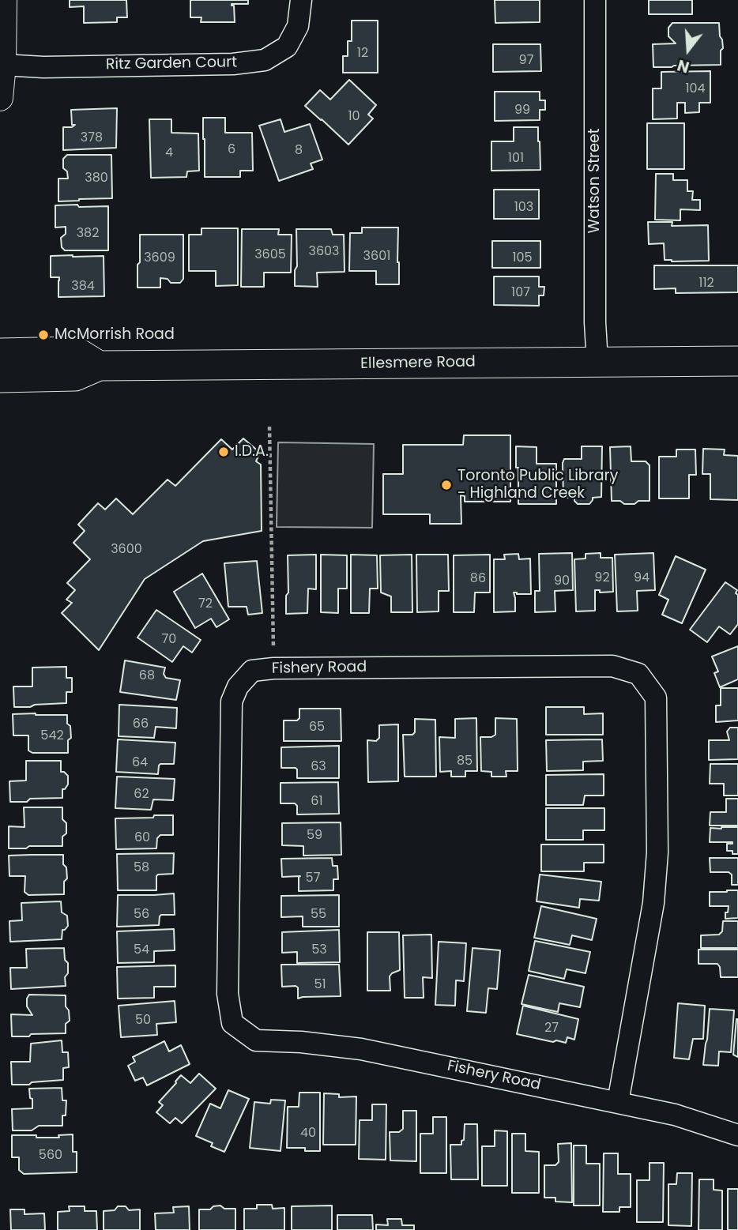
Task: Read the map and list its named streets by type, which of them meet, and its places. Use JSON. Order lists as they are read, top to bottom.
{
  "streets": {
    "main road": ["Ellesmere Road"],
    "street": ["Ritz Garden Court", "Watson Street", "Fishery Road"]
  },
  "crossings": [
    ["Watson Street", "Ellesmere Road"]
  ],
  "places": ["McMorrish Road", "I.D.A.", "Toronto Public Library - Highland Creek"],
  "house_numbers": [
    "12",
    "97",
    "104",
    "99",
    "10",
    "378",
    "6",
    "8",
    "4",
    "101",
    "380",
    "103",
    "382",
    "3603",
    "3605",
    "3601",
    "3609",
    "105",
    "112",
    "384",
    "107",
    "3600",
    "92",
    "94",
    "86",
    "90",
    "72",
    "70",
    "68",
    "66",
    "65",
    "542",
    "85",
    "64",
    "63",
    "62",
    "61",
    "59",
    "60",
    "58",
    "57",
    "56",
    "55",
    "54",
    "53",
    "51",
    "50",
    "27",
    "40",
    "560"
  ],
  "north": "bottom"
}
